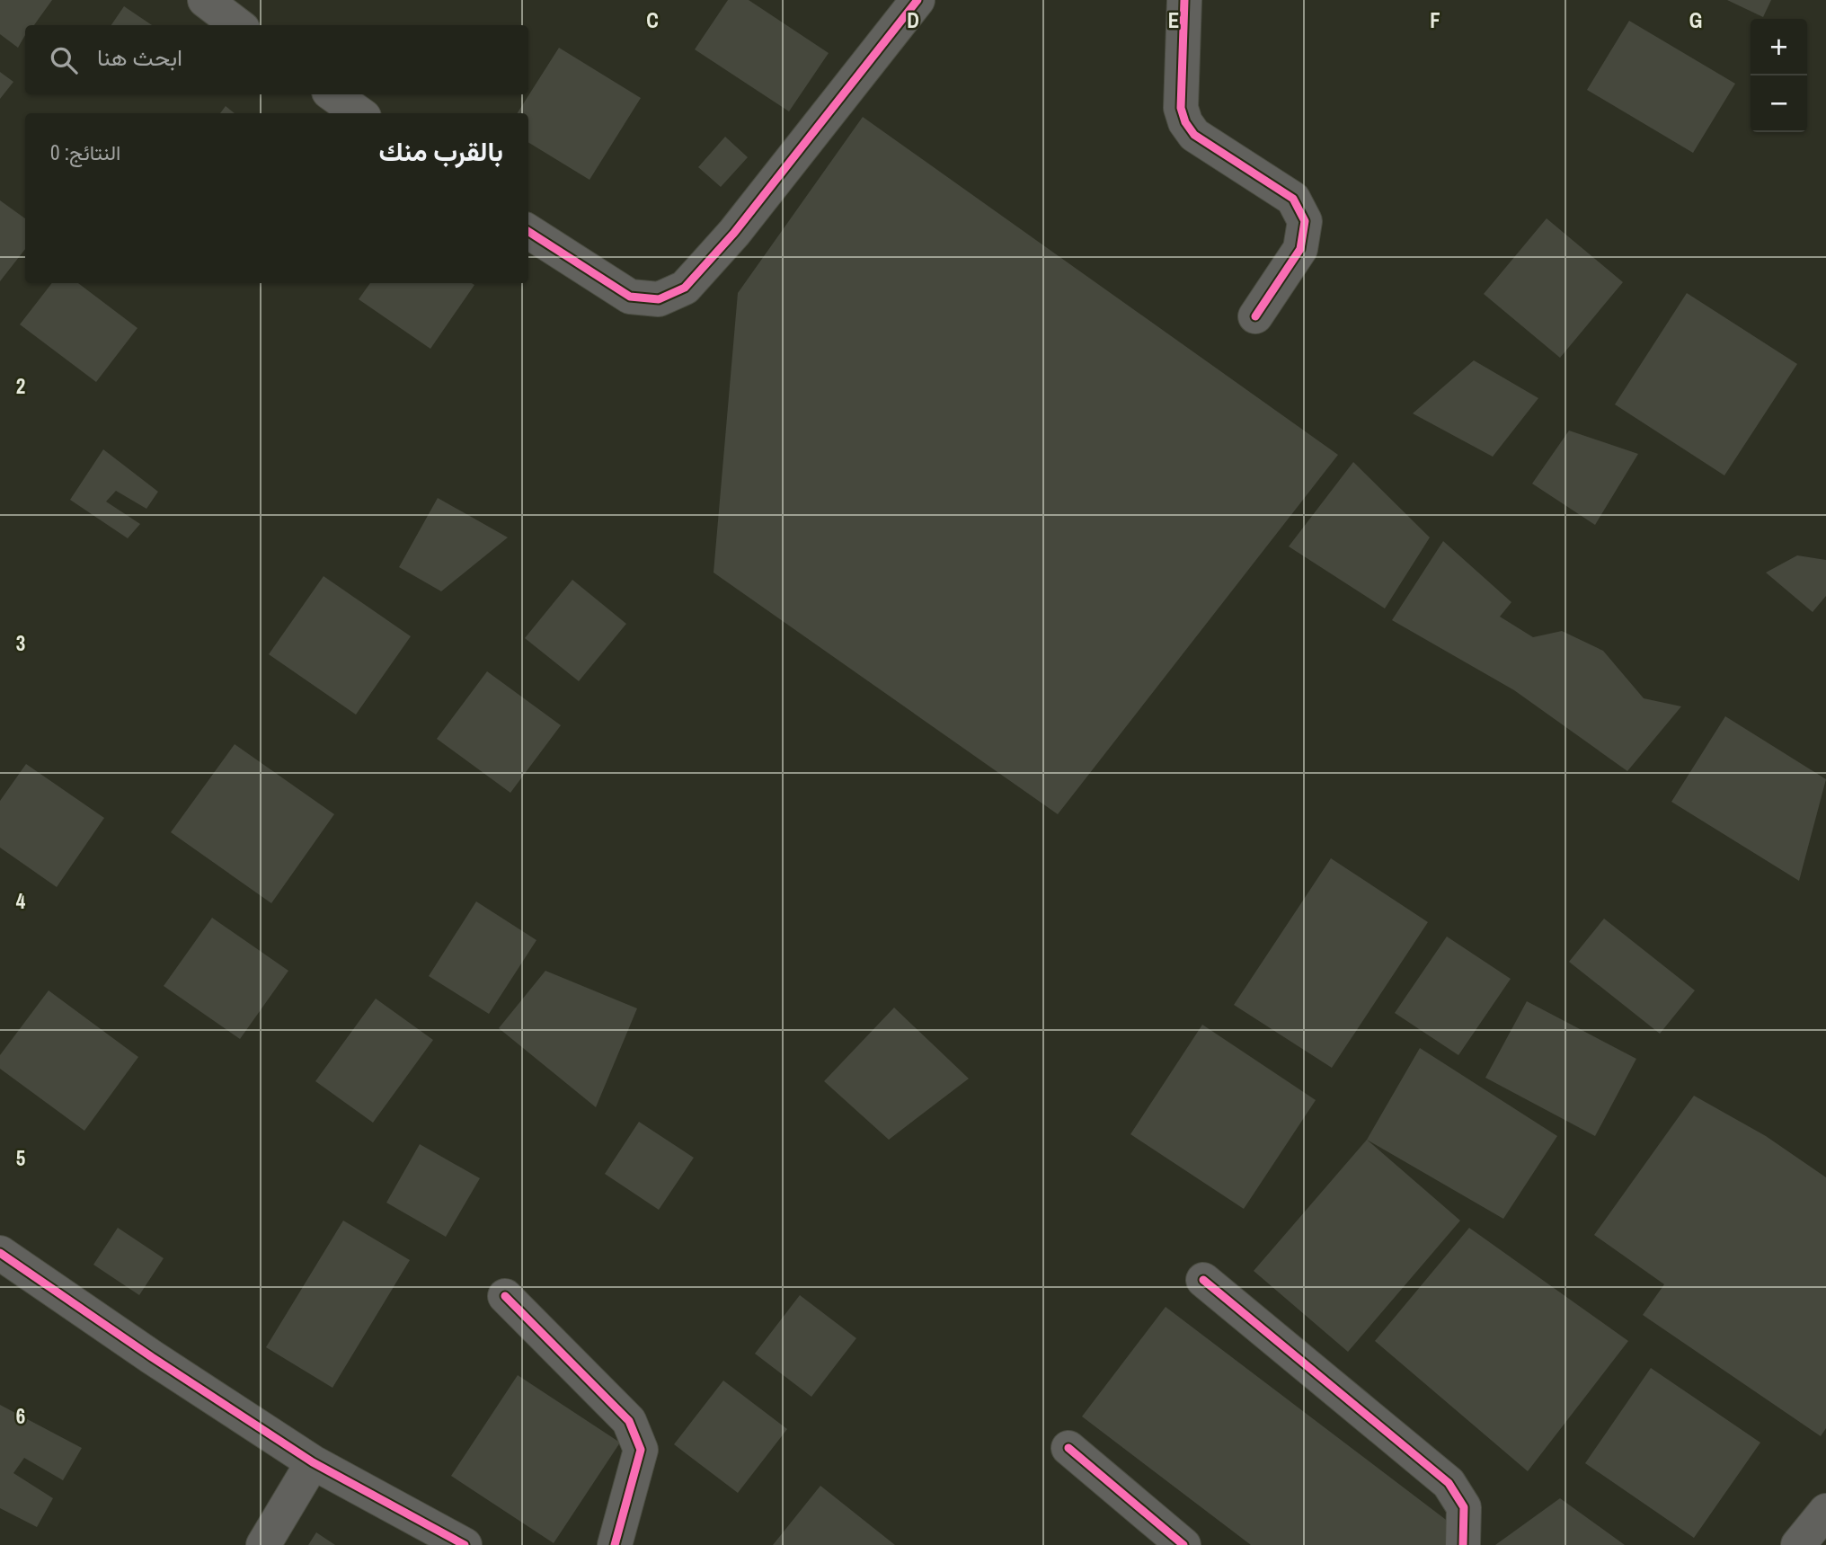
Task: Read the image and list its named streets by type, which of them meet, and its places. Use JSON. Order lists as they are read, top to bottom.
{
  "page": {
    "map_buttons": ["+", "−"],
    "search": "ابحث هنا",
    "heading": ["بالقرب منك", "النتائج: 0"]
  },
  "grid": {
    "columns": [
      "C",
      "D",
      "E",
      "F",
      "G"
    ],
    "rows": [
      "2",
      "3",
      "4",
      "5",
      "6"
    ]
  }
}
